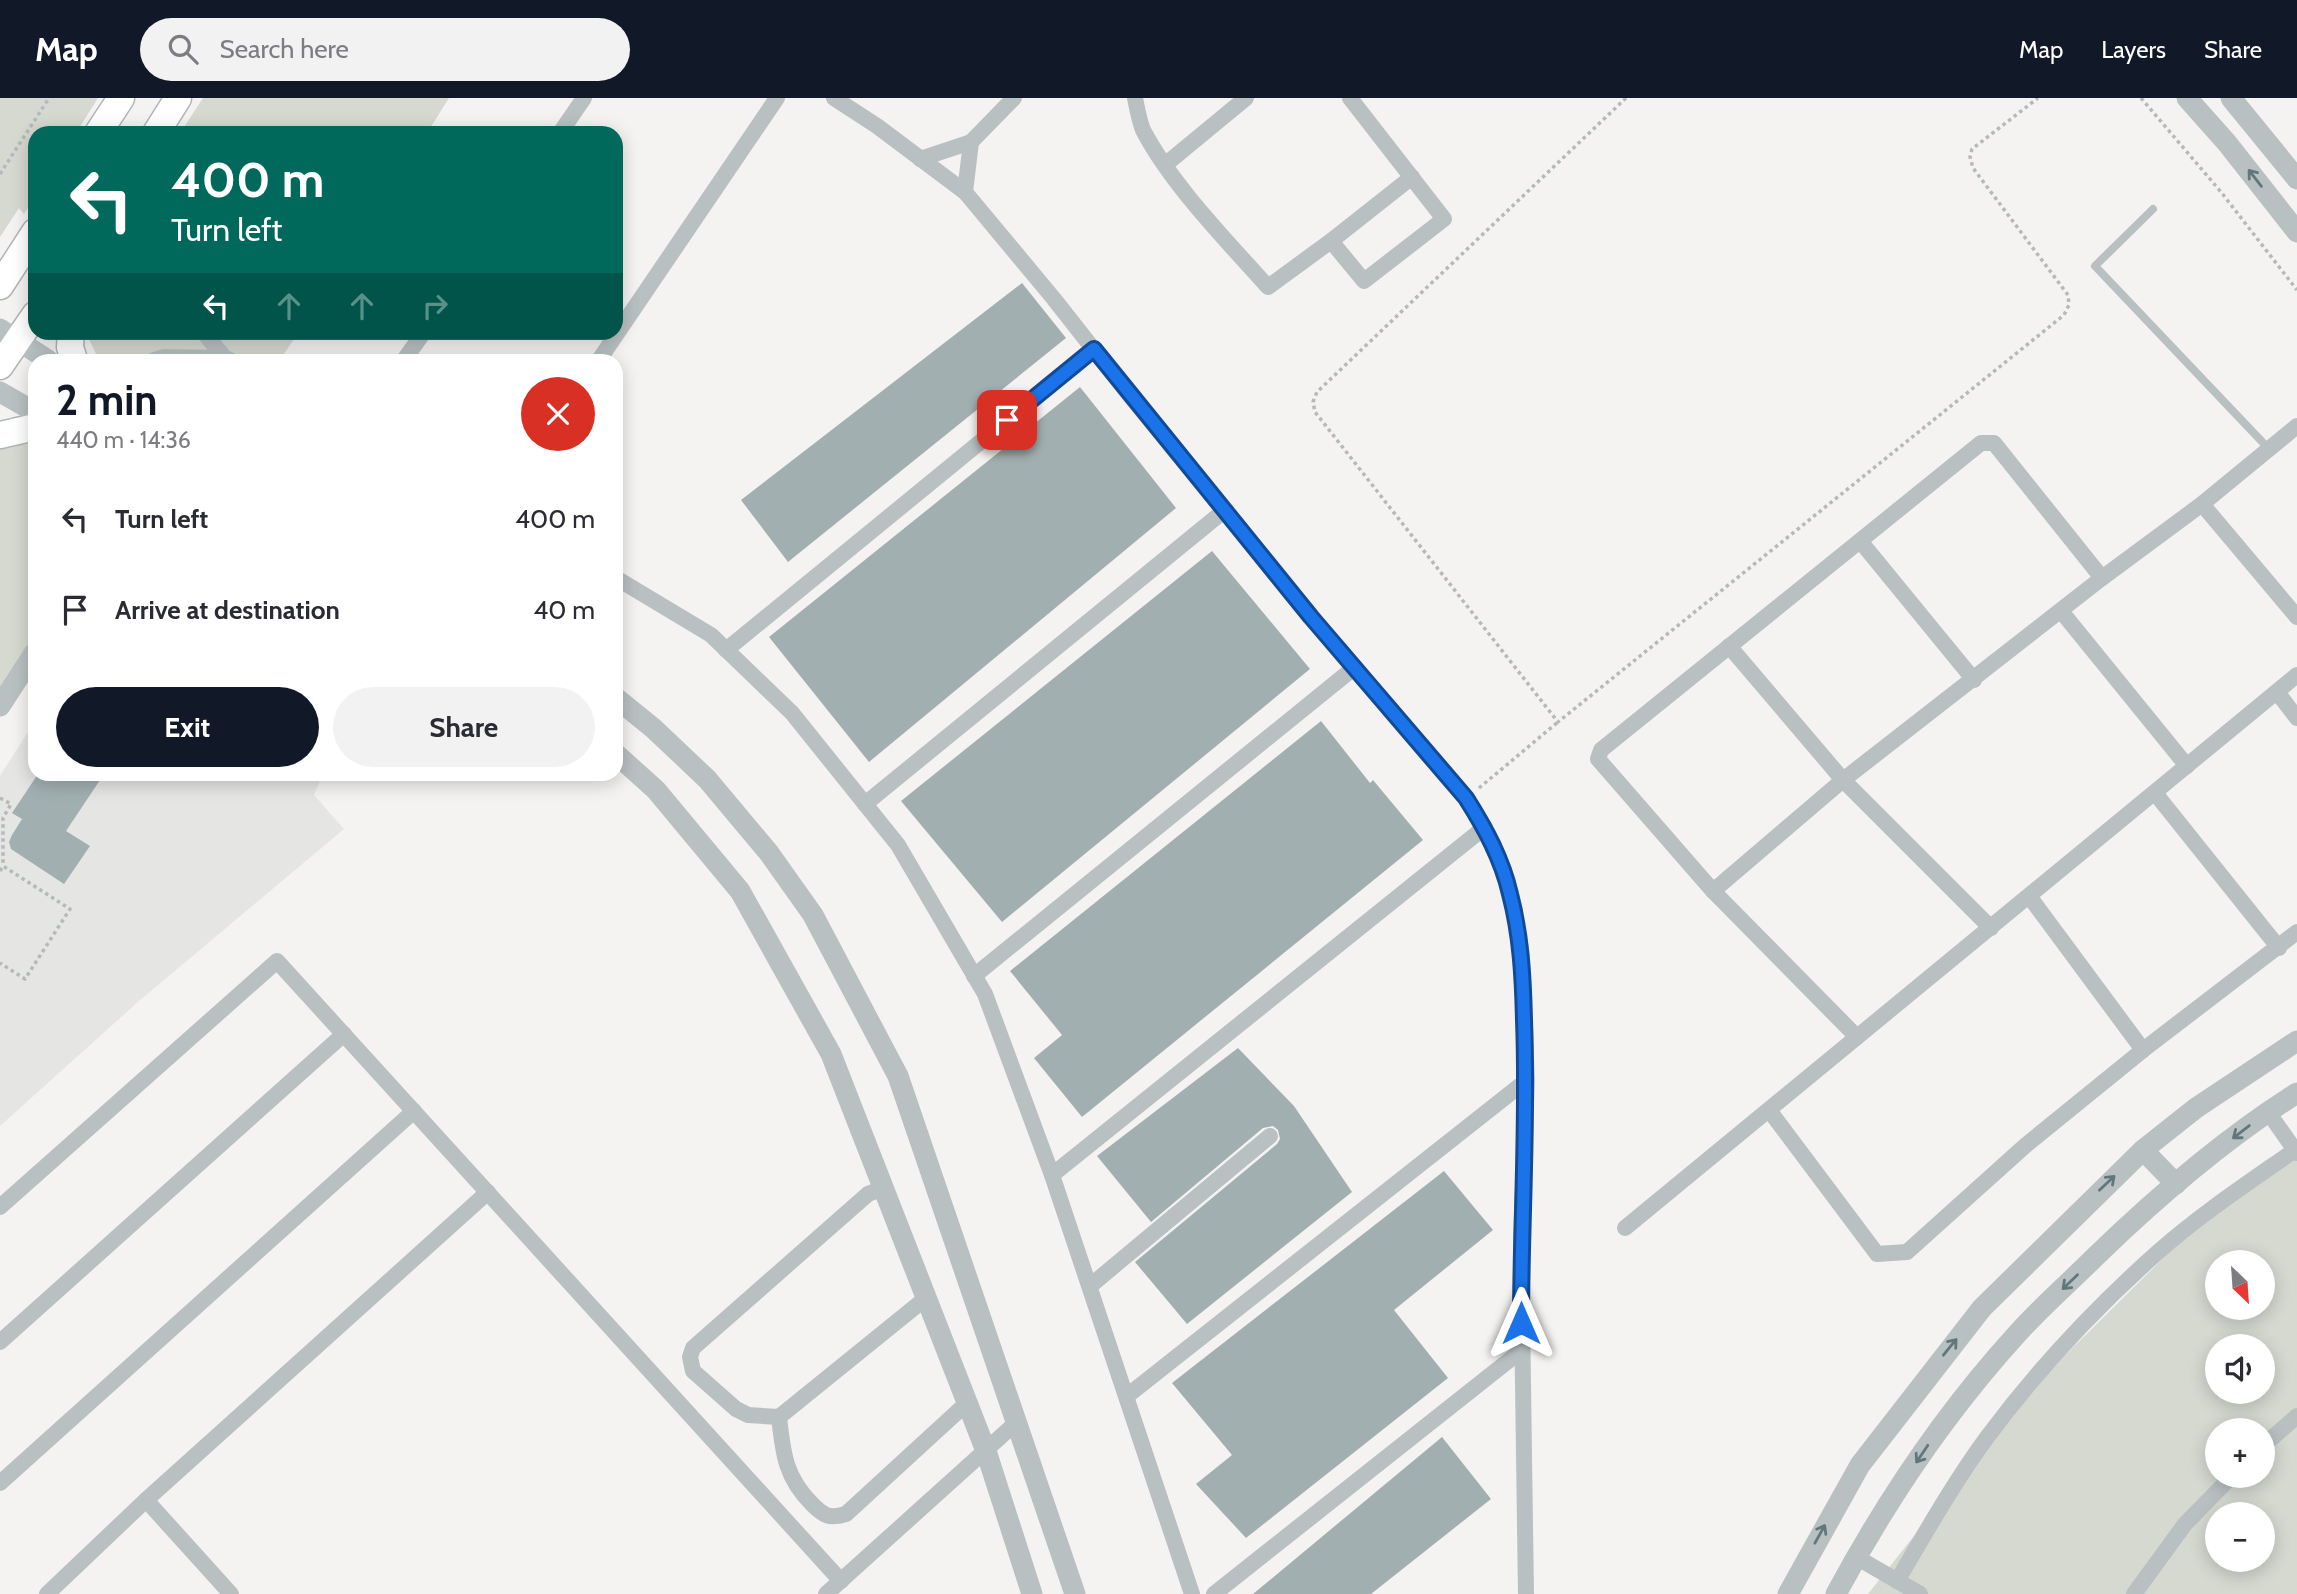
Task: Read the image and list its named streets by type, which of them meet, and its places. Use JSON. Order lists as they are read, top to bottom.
{
  "north": "bottom right",
  "page": {
    "header": "Map",
    "search": "Search here",
    "nav": ["Map", "Layers", "Share"],
    "turn": ["400 m", "Turn left"],
    "heading": ["2 min", "440 m · 14:36"],
    "list": [
      {
        "name": "Turn left",
        "value": "400 m"
      },
      {
        "name": "Arrive at destination",
        "value": "40 m"
      }
    ],
    "buttons": ["Exit", "Share"],
    "map_buttons": ["+", "−"]
  }
}
